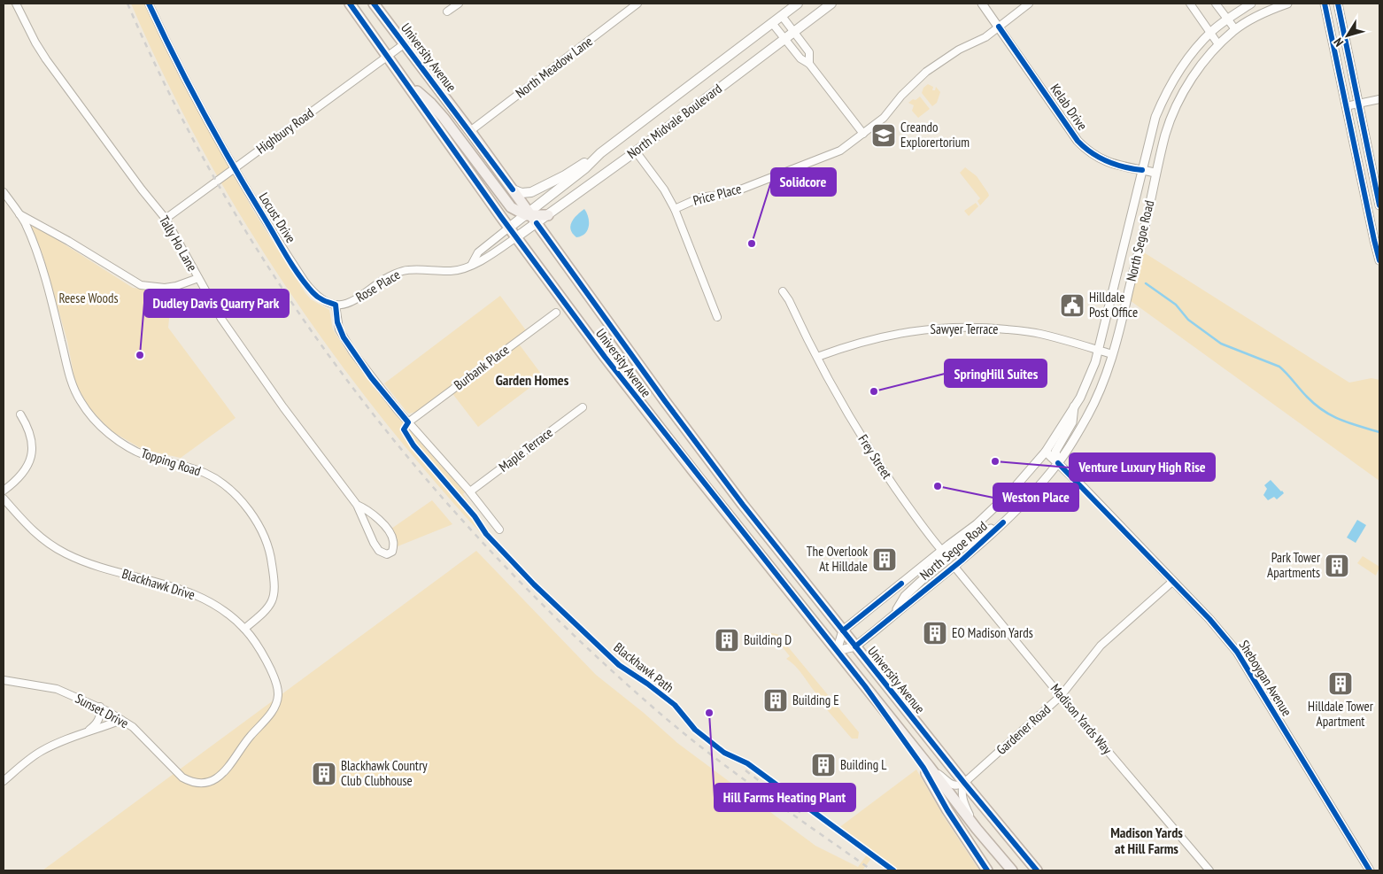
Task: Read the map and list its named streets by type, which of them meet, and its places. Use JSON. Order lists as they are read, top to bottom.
{
  "streets": {
    "main road": ["University Avenue", "North Midvale Boulevard"],
    "street": [
      "North Meadow Lane",
      "Kelab Drive",
      "Highbury Road",
      "Price Place",
      "Locust Drive",
      "North Segoe Road",
      "Tally Ho Lane",
      "Rose Place",
      "Sawyer Terrace",
      "Burbank Place",
      "Maple Terrace",
      "Frey Street",
      "Topping Road",
      "Blackhawk Drive",
      "Sheboygan Avenue",
      "Sunset Drive",
      "Madison Yards Way",
      "Gardener Road"
    ],
    "cycle path": ["Blackhawk Path"]
  },
  "crossings": [
    ["University Avenue", "North Meadow Lane"],
    ["University Avenue", "North Midvale Boulevard"],
    ["University Avenue", "Highbury Road"],
    ["University Avenue", "North Segoe Road"],
    ["University Avenue", "Rose Place"],
    ["University Avenue", "Gardener Road"],
    ["Kelab Drive", "Price Place"],
    ["Kelab Drive", "North Segoe Road"],
    ["North Midvale Boulevard", "Rose Place"],
    ["Highbury Road", "Locust Drive"],
    ["Highbury Road", "Tally Ho Lane"],
    ["Locust Drive", "Rose Place"],
    ["North Segoe Road", "Sawyer Terrace"],
    ["North Segoe Road", "Frey Street"],
    ["North Segoe Road", "Sheboygan Avenue"],
    ["North Segoe Road", "Madison Yards Way"],
    ["Sawyer Terrace", "Frey Street"],
    ["Topping Road", "Blackhawk Drive"],
    ["Blackhawk Drive", "Sunset Drive"],
    ["Sheboygan Avenue", "Gardener Road"],
    ["Madison Yards Way", "Gardener Road"]
  ],
  "districts": ["Garden Homes", "Madison Yards at Hill Farms"],
  "parks": ["Reese Woods"],
  "places": {
    "school or university": ["Creando Explorertorium"],
    "other": [
      "Solidcore",
      "Dudley Davis Quarry Park",
      "SpringHill Suites",
      "Venture Luxury High Rise",
      "Weston Place",
      "Hill Farms Heating Plant"
    ],
    "public building": ["Hilldale Post Office"],
    "building": [
      "The Overlook At Hilldale",
      "Park Tower Apartments",
      "EO Madison Yards",
      "Building D",
      "Hilldale Tower Apartment",
      "Building E",
      "Building L",
      "Blackhawk Country Club Clubhouse"
    ]
  },
  "north": "bottom left"
}
